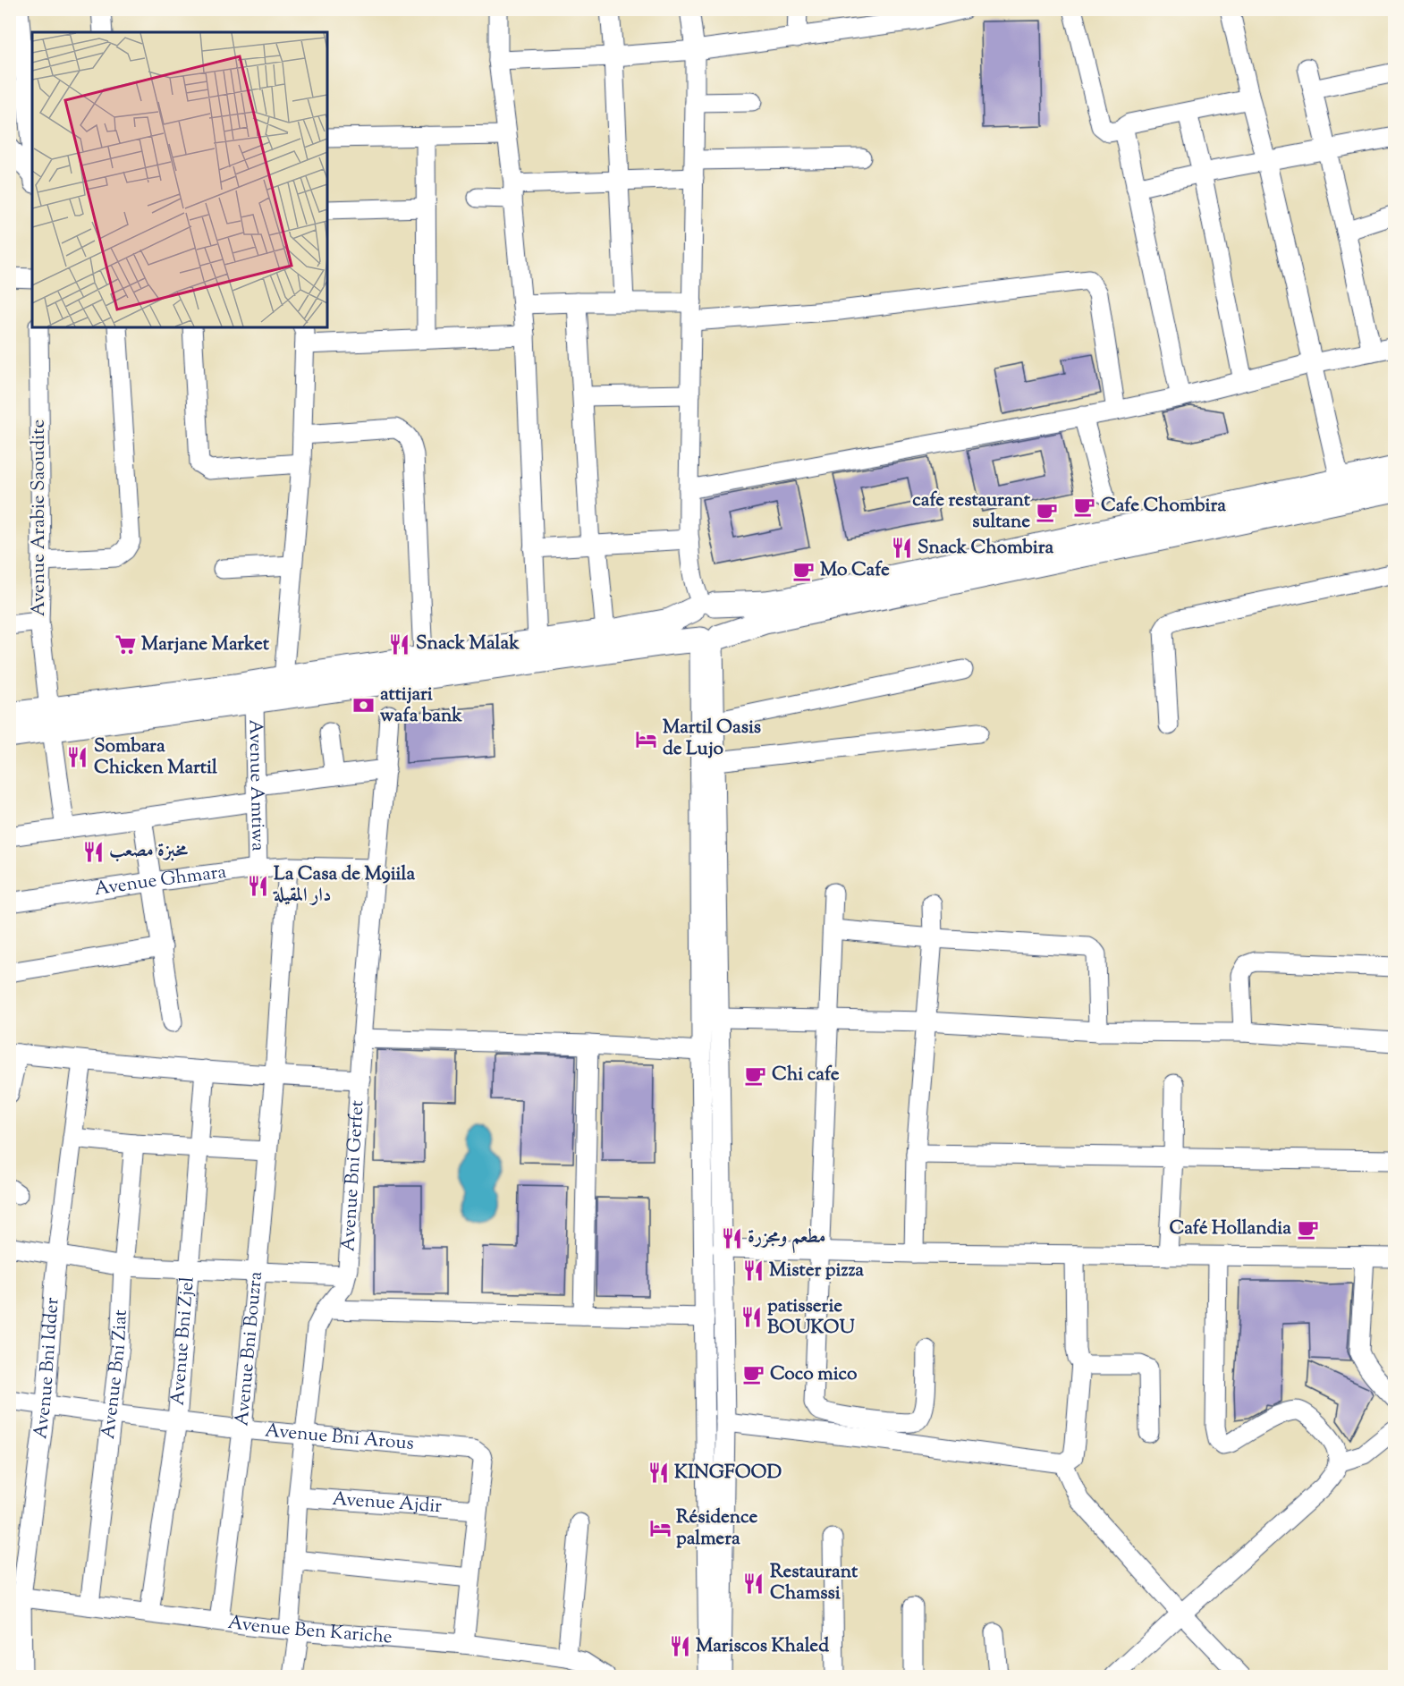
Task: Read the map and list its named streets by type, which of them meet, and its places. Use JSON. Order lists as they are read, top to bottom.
{
  "streets": {
    "street": [
      "Avenue Arabie Saoudite",
      "Avenue Amtiwa",
      "Avenue Ghmara",
      "Avenue Bni Gerfet",
      "Avenue Bni Zjel",
      "Avenue Bni Bouzra",
      "Avenue Bni Idder",
      "Avenue Bni Ziat",
      "Avenue Bni Arous",
      "Avenue Ajdir",
      "Avenue Ben Kariche"
    ]
  },
  "crossings": [
    ["Avenue Amtiwa", "Avenue Ghmara"],
    ["Avenue Ghmara", "Avenue Bni Gerfet"],
    ["Avenue Ghmara", "Avenue Bni Bouzra"],
    ["Avenue Bni Gerfet", "Avenue Bni Arous"],
    ["Avenue Bni Gerfet", "Avenue Ajdir"],
    ["Avenue Bni Gerfet", "Avenue Ben Kariche"],
    ["Avenue Bni Zjel", "Avenue Bni Arous"],
    ["Avenue Bni Zjel", "Avenue Ben Kariche"],
    ["Avenue Bni Bouzra", "Avenue Bni Arous"],
    ["Avenue Bni Bouzra", "Avenue Ben Kariche"],
    ["Avenue Bni Idder", "Avenue Bni Arous"],
    ["Avenue Bni Idder", "Avenue Ben Kariche"],
    ["Avenue Bni Ziat", "Avenue Bni Arous"],
    ["Avenue Bni Ziat", "Avenue Ben Kariche"],
    ["Avenue Bni Arous", "Avenue Ajdir"]
  ],
  "places": {
    "cafe": [
      "Cafe Chombira",
      "cafe restaurant sultane",
      "Mo Cafe",
      "Chi cafe",
      "Café Hollandia",
      "Coco mico"
    ],
    "restaurant": [
      "Snack Chombira",
      "Snack Malak",
      "Sombara Chicken Martil",
      "مخبزة مصعب",
      "La Casa de M9iila دار المقيلة",
      "مطعم ومجزرة",
      "Mister pizza",
      "patisserie BOUKOU",
      "KINGFOOD",
      "Restaurant Chamssi",
      "Mariscos Khaled"
    ],
    "supermarket": ["Marjane Market"],
    "bank": ["attijari wafa bank"],
    "hotel": ["Martil Oasis de Lujo", "Résidence palmera"]
  }
}
